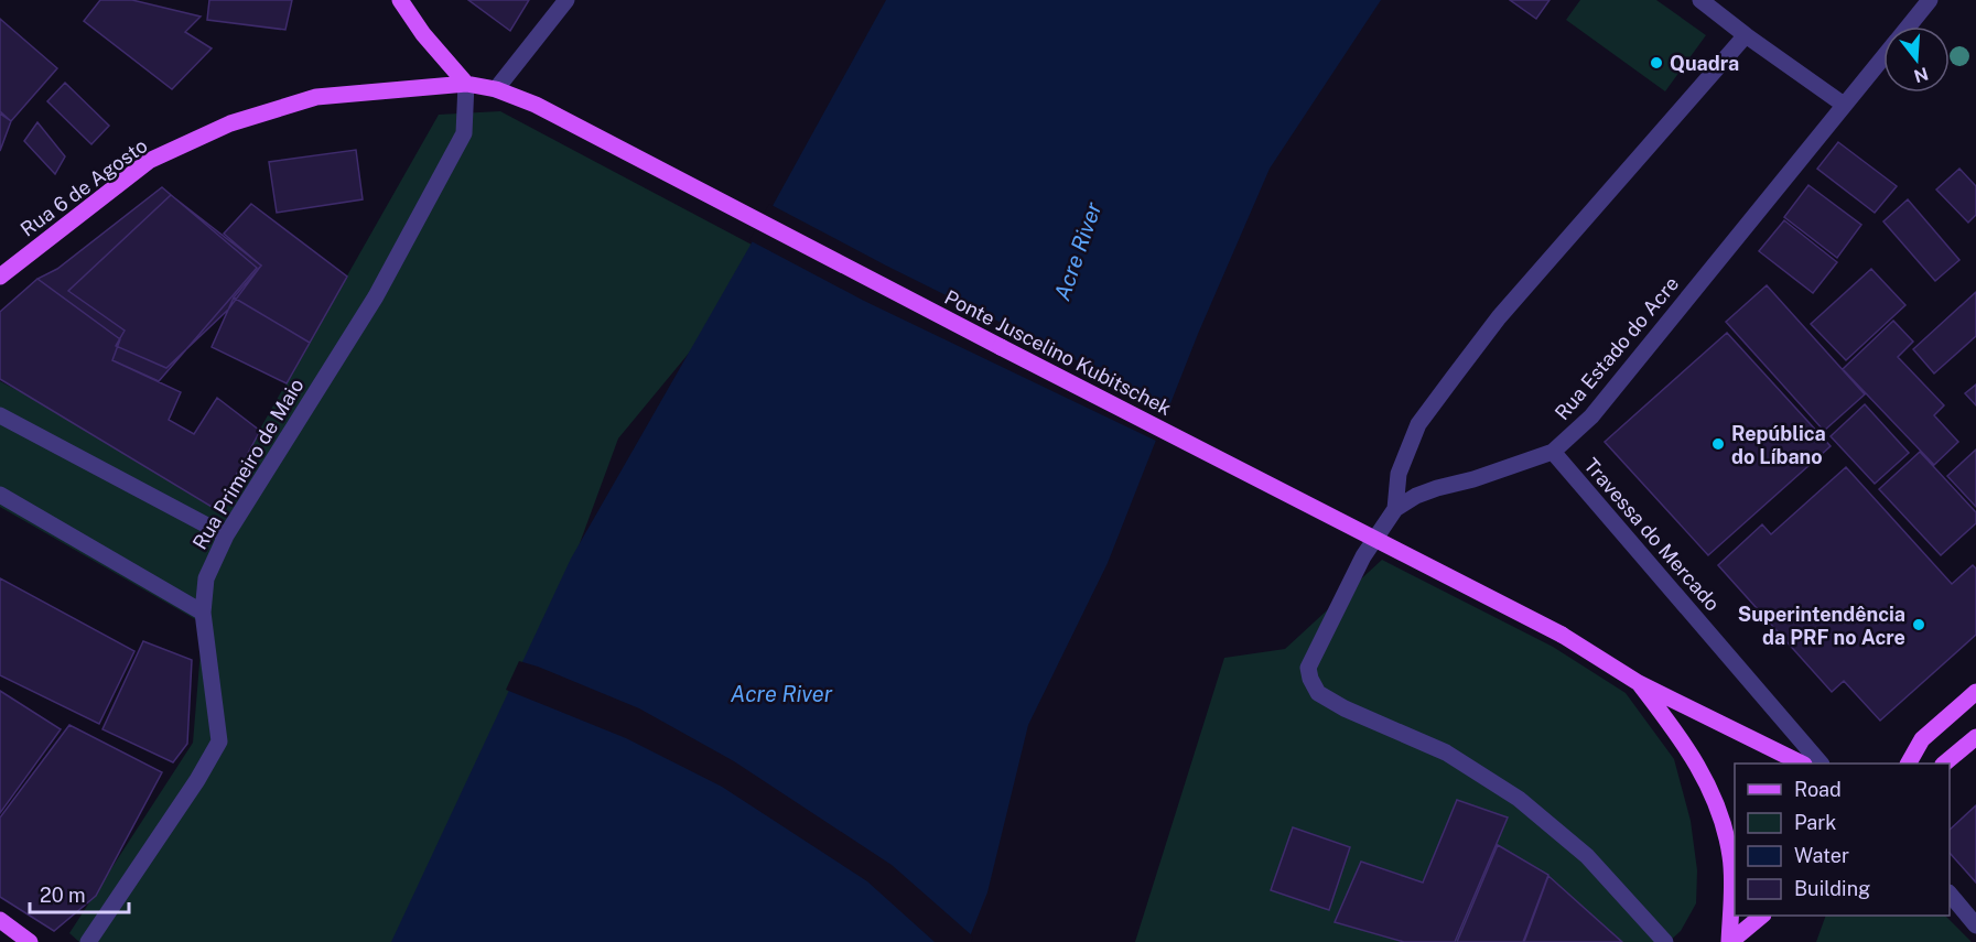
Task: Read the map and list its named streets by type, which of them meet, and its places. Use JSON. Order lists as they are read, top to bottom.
{
  "streets": {
    "main road": ["Rua 6 de Agosto", "Ponte Juscelino Kubitschek"],
    "street": ["Rua Estado do Acre", "Rua Primeiro de Maio", "Travessa do Mercado"]
  },
  "crossings": [
    ["Rua 6 de Agosto", "Ponte Juscelino Kubitschek"],
    ["Rua 6 de Agosto", "Rua Primeiro de Maio"],
    ["Rua Estado do Acre", "Travessa do Mercado"]
  ],
  "water": ["Acre River"],
  "places": ["Quadra", "República do Líbano", "Superintendência da PRF no Acre"],
  "legend": [
    "Road",
    "Park",
    "Water",
    "Building"
  ],
  "scale_bar": "20 m",
  "north": "bottom"
}
